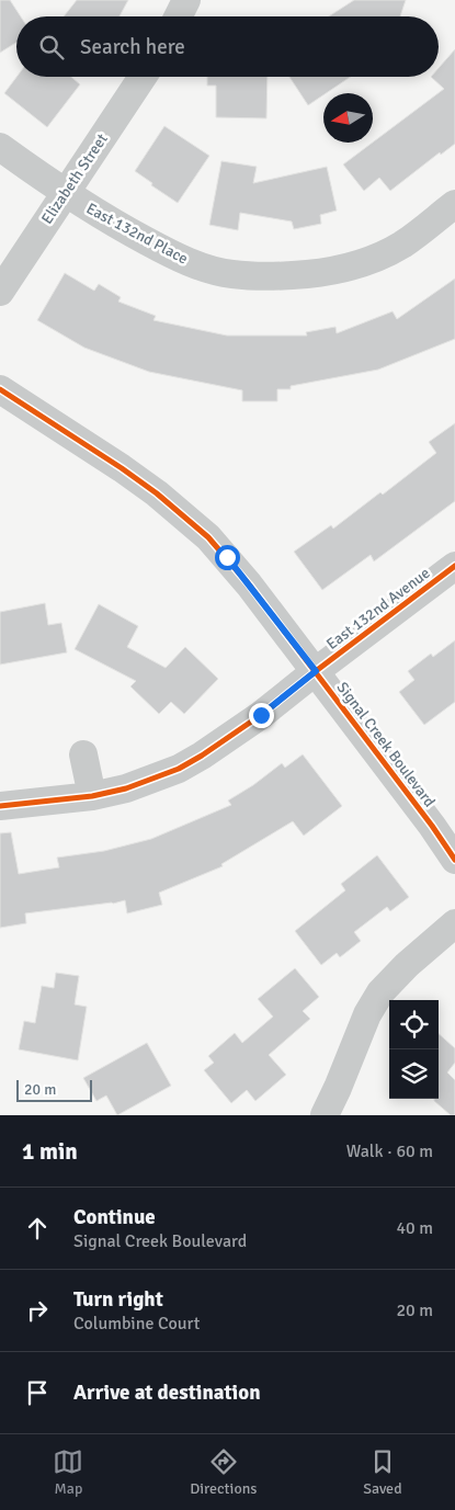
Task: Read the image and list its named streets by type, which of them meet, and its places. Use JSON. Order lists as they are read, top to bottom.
{
  "streets": {
    "street": [
      "Elizabeth Street",
      "East 132nd Place",
      "East 132nd Avenue",
      "Signal Creek Boulevard"
    ]
  },
  "crossings": [
    ["Elizabeth Street", "East 132nd Place"],
    ["East 132nd Avenue", "Signal Creek Boulevard"]
  ],
  "scale_bar": "20 m",
  "north": "left",
  "page": {
    "search": "Search here",
    "scale": "20 m",
    "heading": ["1 min", "Walk · 60 m"],
    "list": [
      ["Continue", "Signal Creek Boulevard", "40 m"],
      ["Turn right", "Columbine Court", "20 m"],
      "Arrive at destination"
    ],
    "nav": ["Map", "Directions", "Saved"]
  }
}
